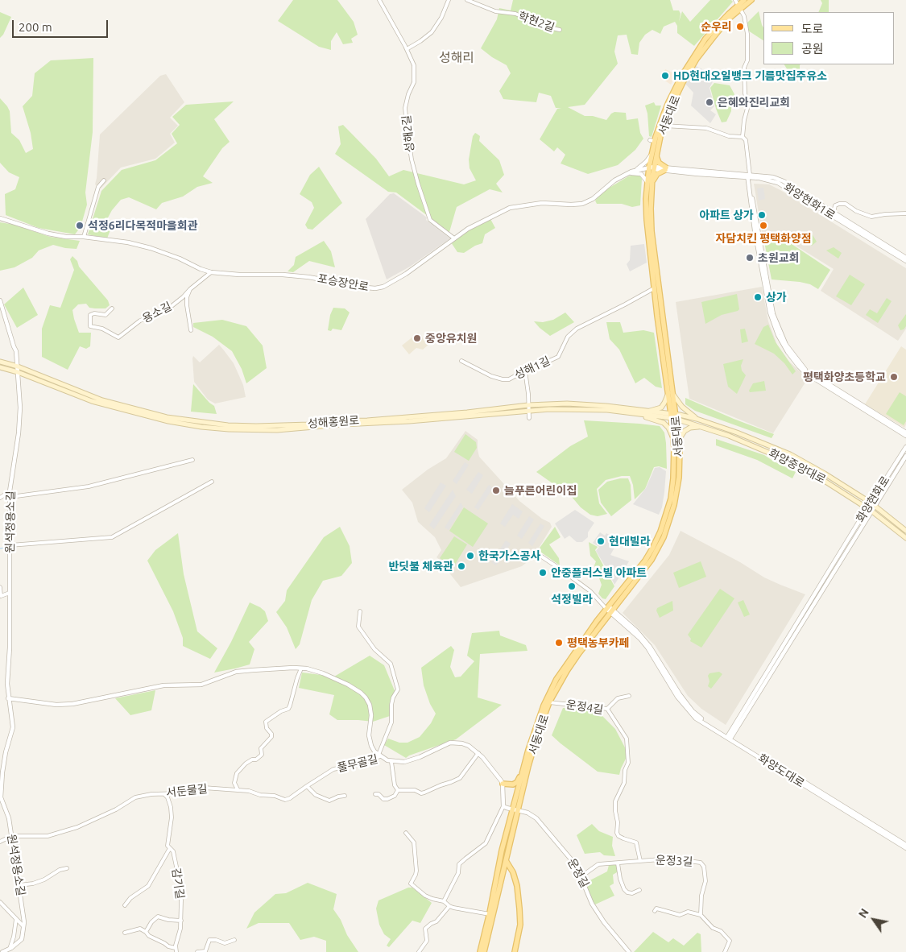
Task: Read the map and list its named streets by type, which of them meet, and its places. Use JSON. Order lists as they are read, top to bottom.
{
  "streets": {
    "main road": ["서동대로", "성해홍원로", "화양중앙대로"],
    "street": [
      "학현2길",
      "성해2길",
      "화양현화1로",
      "포승장안로",
      "용소길",
      "성해1길",
      "화양현화로",
      "원석정용소길",
      "운정4길",
      "풀무골길",
      "화양도대로",
      "서둔물길",
      "운정3길",
      "운정길",
      "감기길"
    ]
  },
  "crossings": [
    ["서동대로", "화양현화1로"],
    ["서동대로", "성해1길"],
    ["서동대로", "성해홍원로"],
    ["서동대로", "화양중앙대로"],
    ["서동대로", "운정4길"],
    ["서동대로", "화양도대로"],
    ["서동대로", "운정길"],
    ["성해2길", "포승장안로"],
    ["포승장안로", "용소길"],
    ["성해홍원로", "화양중앙대로"],
    ["성해홍원로", "원석정용소길"],
    ["화양중앙대로", "화양현화로"],
    ["원석정용소길", "서둔물길"],
    ["운정4길", "운정3길"],
    ["풀무골길", "서둔물길"],
    ["서둔물길", "감기길"],
    ["운정3길", "운정길"]
  ],
  "districts": ["성해리"],
  "places": [
    "순우리",
    "HD현대오일뱅크 기름맛집주유소",
    "은혜와진리교회",
    "아파트 상가",
    "석정6리다목적마을회관",
    "자담치킨 평택화양점",
    "초원교회",
    "상가",
    "중앙유치원",
    "평택화양초등학교",
    "늘푸른어린이집",
    "현대빌라",
    "한국가스공사",
    "반딧불 체육관",
    "안중플러스빌 아파트",
    "석정빌라",
    "평택농부카페"
  ],
  "legend": ["도로", "공원"],
  "scale_bar": "200 m",
  "north": "top left"
}
